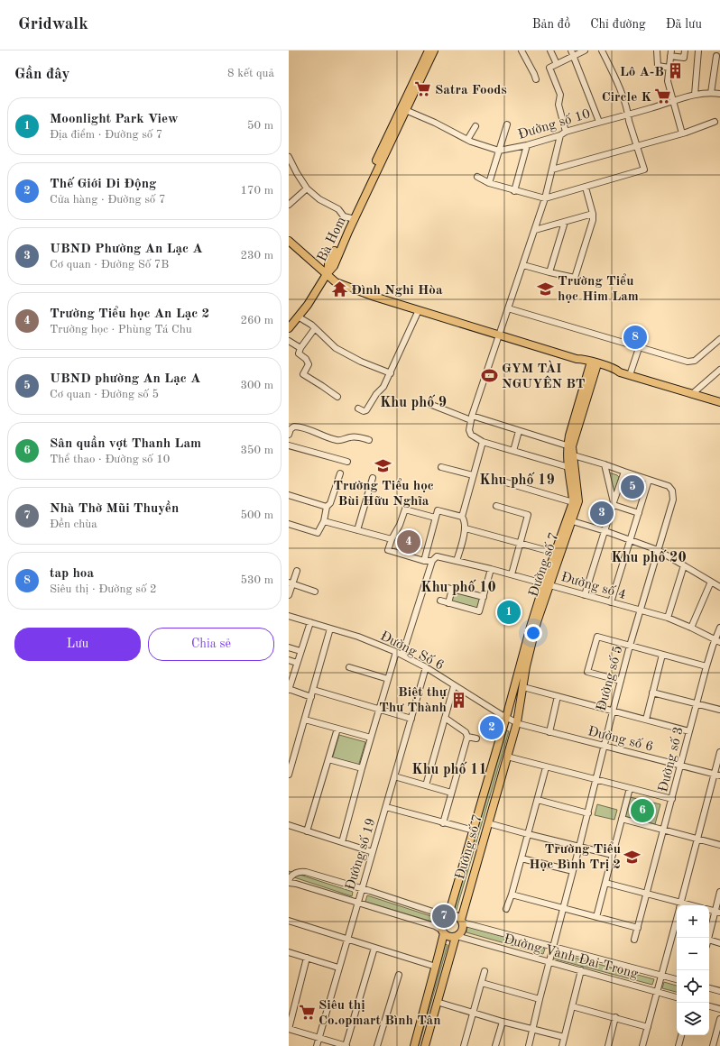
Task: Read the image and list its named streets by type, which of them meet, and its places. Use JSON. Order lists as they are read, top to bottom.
{
  "streets": {
    "main road": ["Bà Hom", "Đường số 7"],
    "street": [
      "Đường số 10",
      "Đường số 4",
      "Đường Số 6",
      "Đường số 5",
      "Đường số 6",
      "Đường số 3",
      "Đường số 19",
      "Đường Vành Đai Trong"
    ]
  },
  "crossings": [
    ["Đường số 10", "Bà Hom"],
    ["Đường số 7", "Đường số 4"],
    ["Đường số 7", "Đường Số 6"],
    ["Đường số 7", "Đường số 5"],
    ["Đường số 7", "Đường số 6"],
    ["Đường số 7", "Đường Vành Đai Trong"],
    ["Đường số 4", "Đường số 5"],
    ["Đường số 4", "Đường số 3"],
    ["Đường Số 6", "Đường số 6"],
    ["Đường Số 6", "Đường số 19"],
    ["Đường số 5", "Đường số 6"],
    ["Đường số 5", "Đường Vành Đai Trong"],
    ["Đường số 6", "Đường số 3"]
  ],
  "districts": [
    "Khu phố 9",
    "Khu phố 19",
    "Khu phố 20",
    "Khu phố 10",
    "Khu phố 11"
  ],
  "places": {
    "building": ["Lô A-B", "Biệt thự Thư Thành"],
    "supermarket": ["Satra Foods", "Circle K", "Siêu thị Co.opmart Bình Tân"],
    "school or university": ["Trường Tiểu học Him Lam", "Trường Tiểu học Bùi Hữu Nghĩa", "Trường Tiểu Học Bình Trị 2"],
    "temple": ["Đình Nghi Hòa"],
    "sports": ["GYM TÀI NGUYÊN BT"]
  },
  "page": {
    "header": "Gridwalk",
    "nav": ["Bản đồ", "Chỉ đường", "Đã lưu"],
    "heading": ["Gần đây", "8 kết quả"],
    "list": [
      {
        "mark": "1",
        "name": "Moonlight Park View",
        "note": "Địa điểm · Đường số 7",
        "value": "50 m"
      },
      {
        "mark": "2",
        "name": "Thế Giới Di Động",
        "note": "Cửa hàng · Đường số 7",
        "value": "170 m"
      },
      {
        "mark": "3",
        "name": "UBND Phường An Lạc A",
        "note": "Cơ quan · Đường Số 7B",
        "value": "230 m"
      },
      {
        "mark": "4",
        "name": "Trường Tiểu học An Lạc 2",
        "note": "Trường học · Phùng Tá Chu",
        "value": "260 m"
      },
      {
        "mark": "5",
        "name": "UBND phường An Lạc A",
        "note": "Cơ quan · Đường số 5",
        "value": "300 m"
      },
      {
        "mark": "6",
        "name": "Sân quần vợt Thanh Lam",
        "note": "Thể thao · Đường số 10",
        "value": "350 m"
      },
      {
        "mark": "7",
        "name": "Nhà Thờ Mũi Thuyền",
        "note": "Đền chùa",
        "value": "500 m"
      },
      {
        "mark": "8",
        "name": "tap hoa",
        "note": "Siêu thị · Đường số 2",
        "value": "530 m"
      }
    ],
    "pins": [
      "8",
      "5",
      "3",
      "4",
      "1",
      "2",
      "6",
      "7"
    ],
    "buttons": ["Lưu", "Chia sẻ"],
    "map_buttons": ["+", "−"]
  }
}
